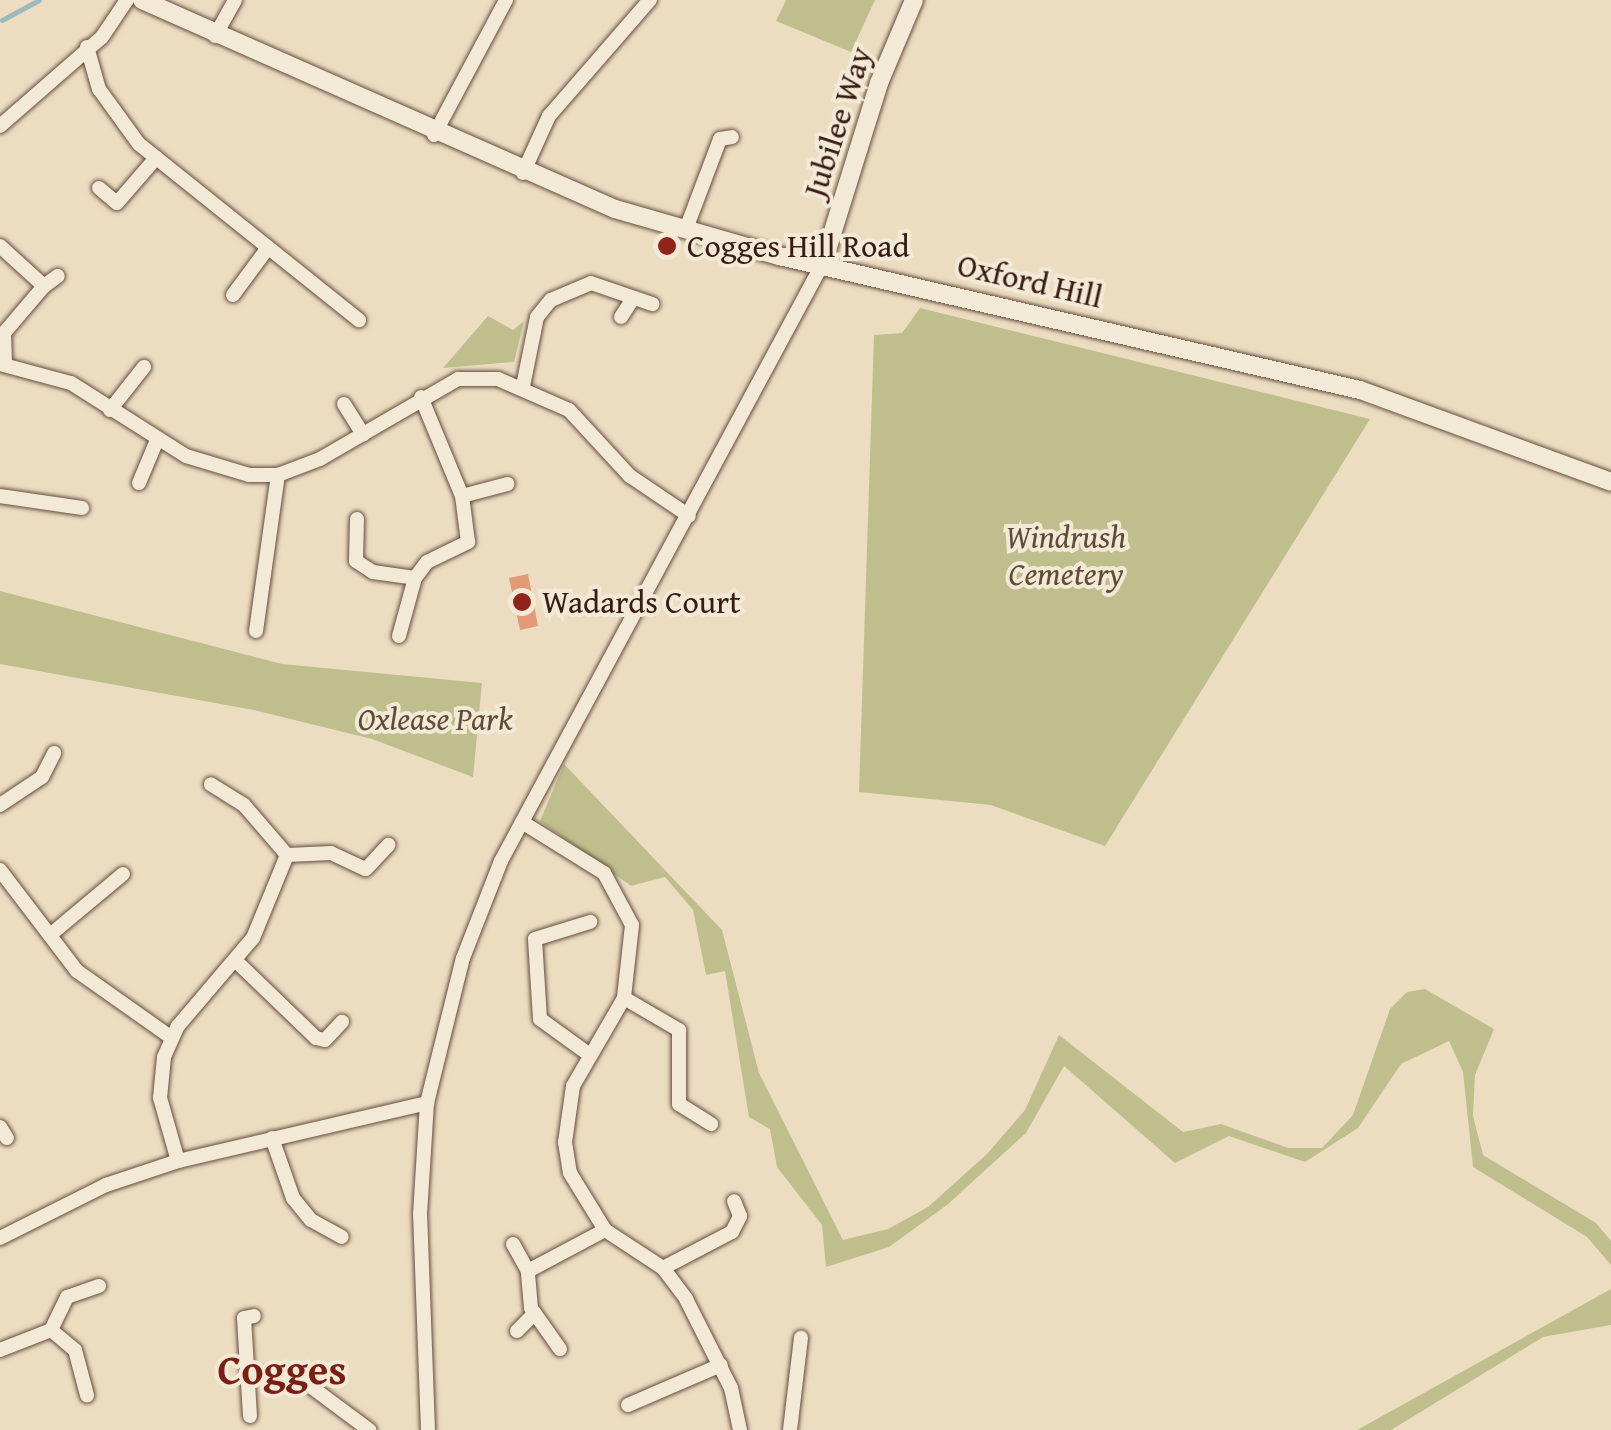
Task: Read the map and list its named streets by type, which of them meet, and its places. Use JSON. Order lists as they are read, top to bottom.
{
  "streets": {
    "main road": ["Jubilee Way", "Oxford Hill"]
  },
  "crossings": [
    ["Jubilee Way", "Oxford Hill"]
  ],
  "districts": ["Cogges"],
  "parks": ["Windrush Cemetery", "Oxlease Park"],
  "places": ["Cogges Hill Road", "Wadards Court"]
}
